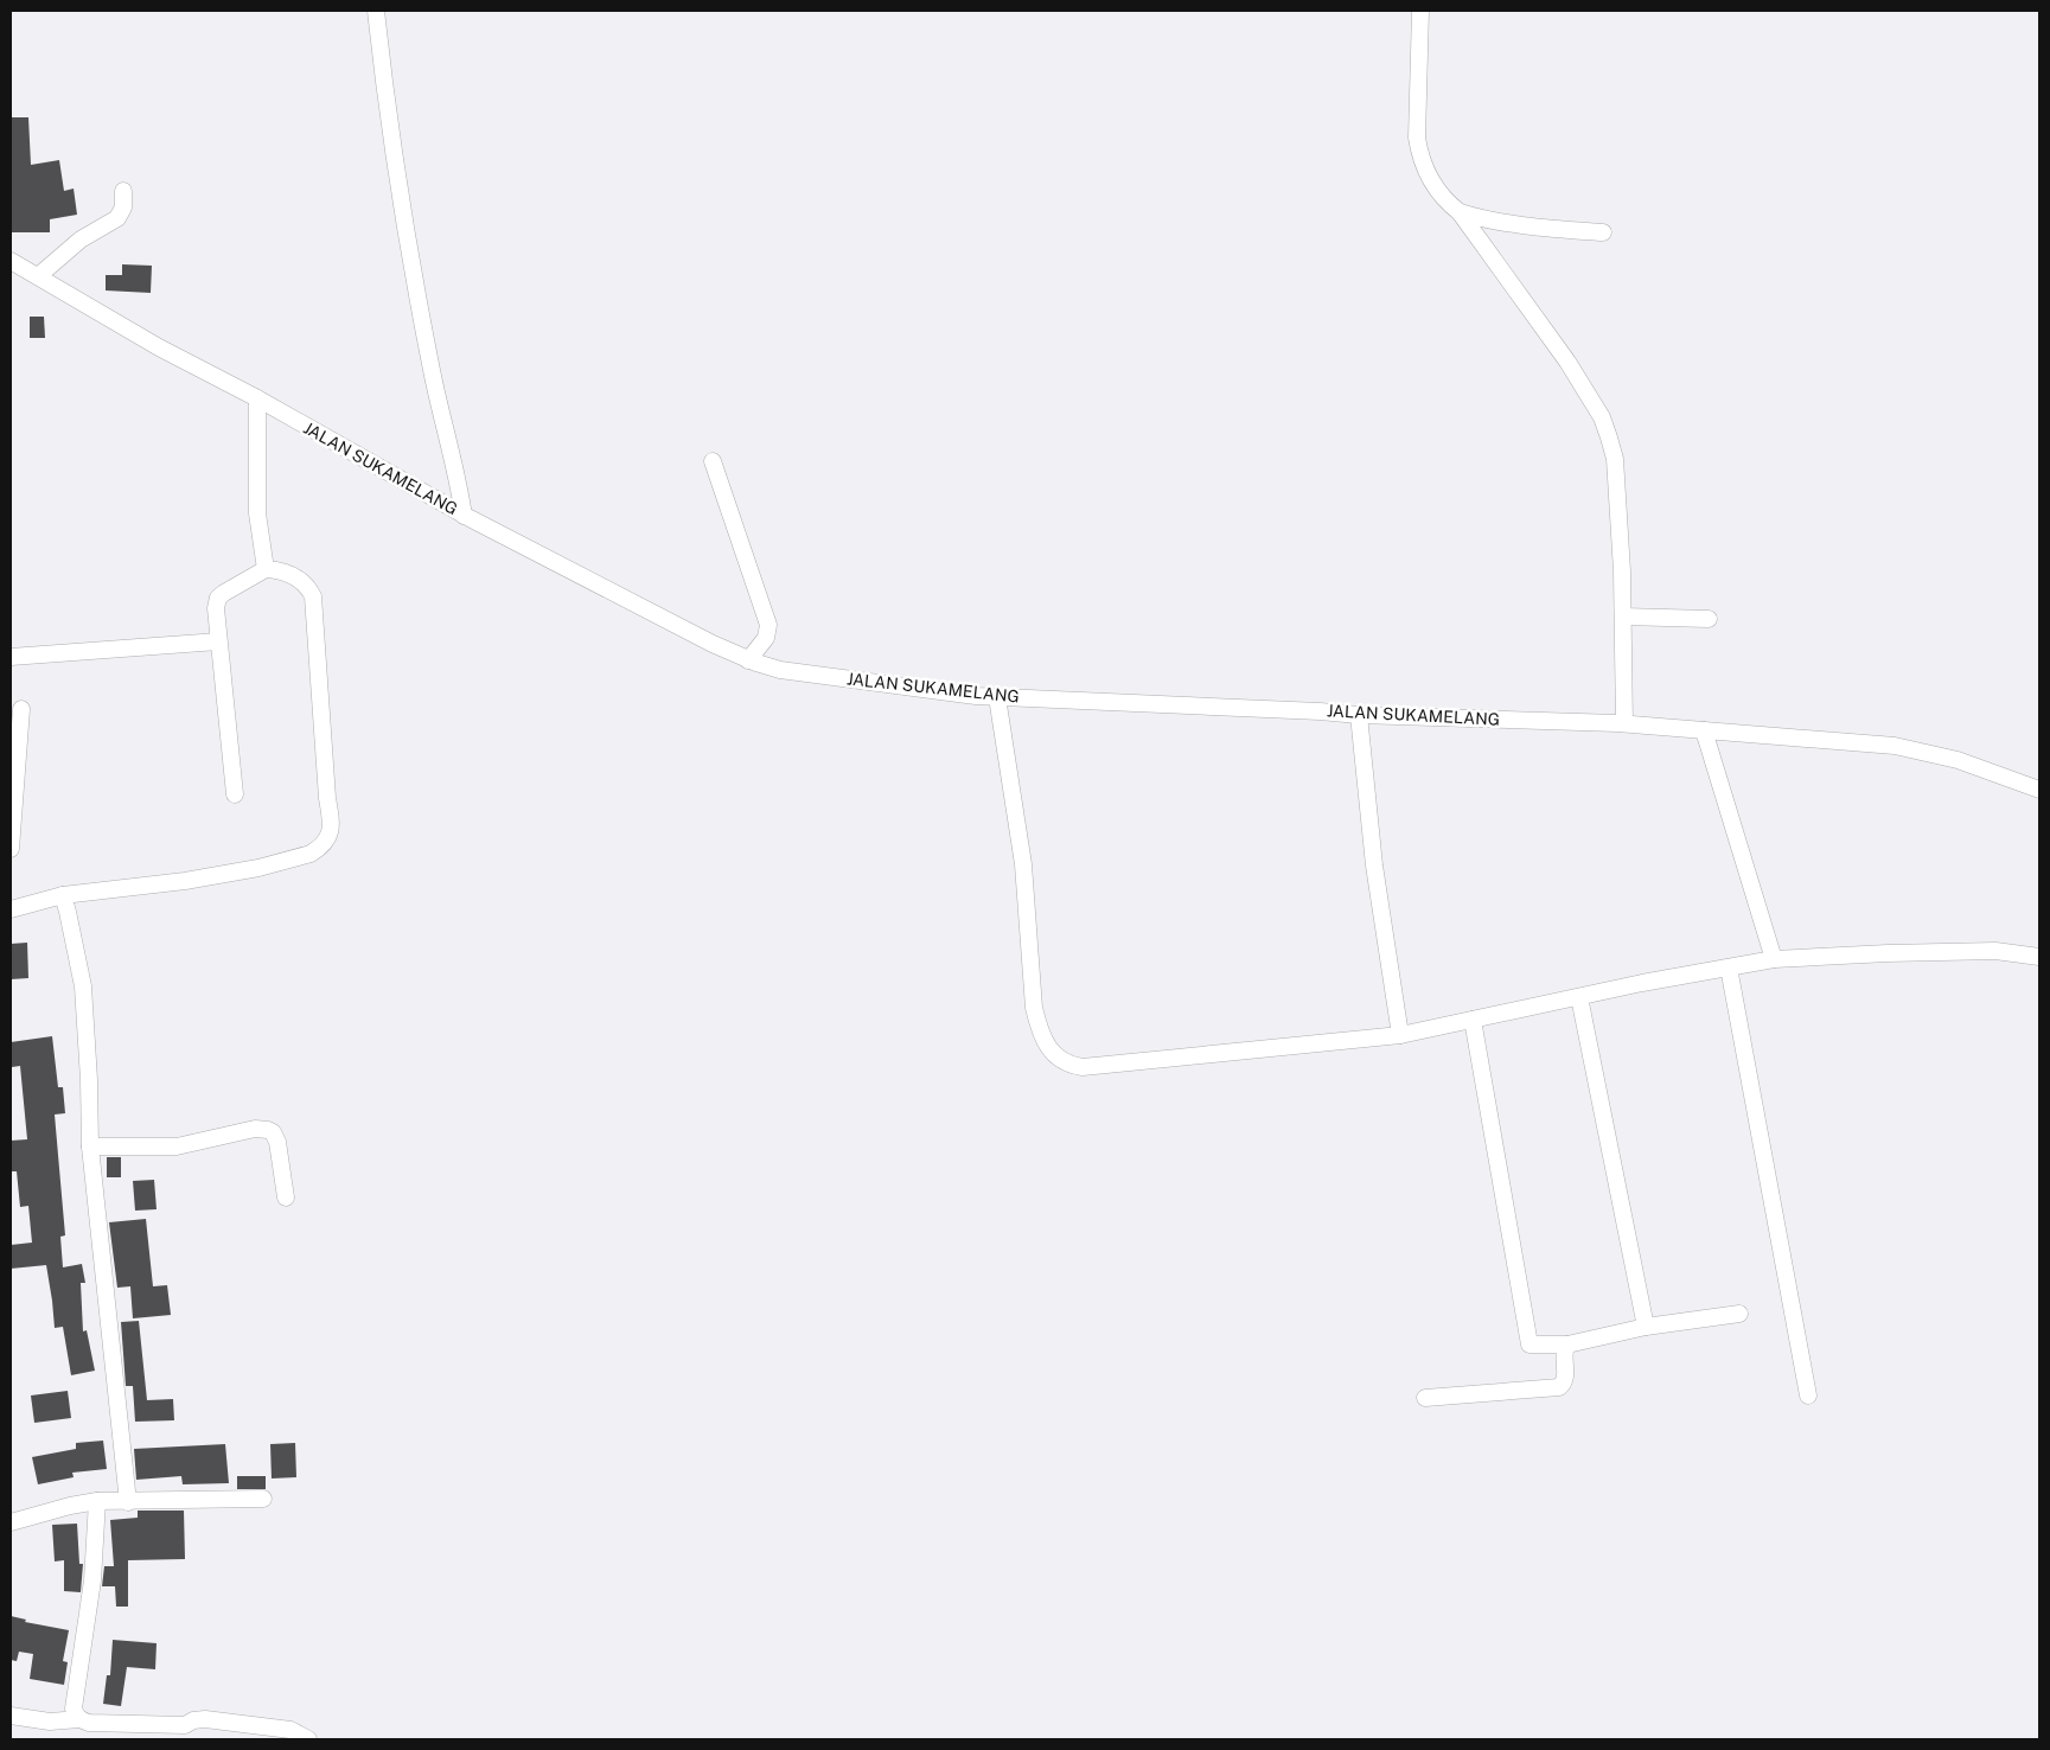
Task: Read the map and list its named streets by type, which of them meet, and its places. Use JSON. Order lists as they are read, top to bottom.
{
  "streets": {
    "street": ["JALAN SUKAMELANG"]
  }
}
